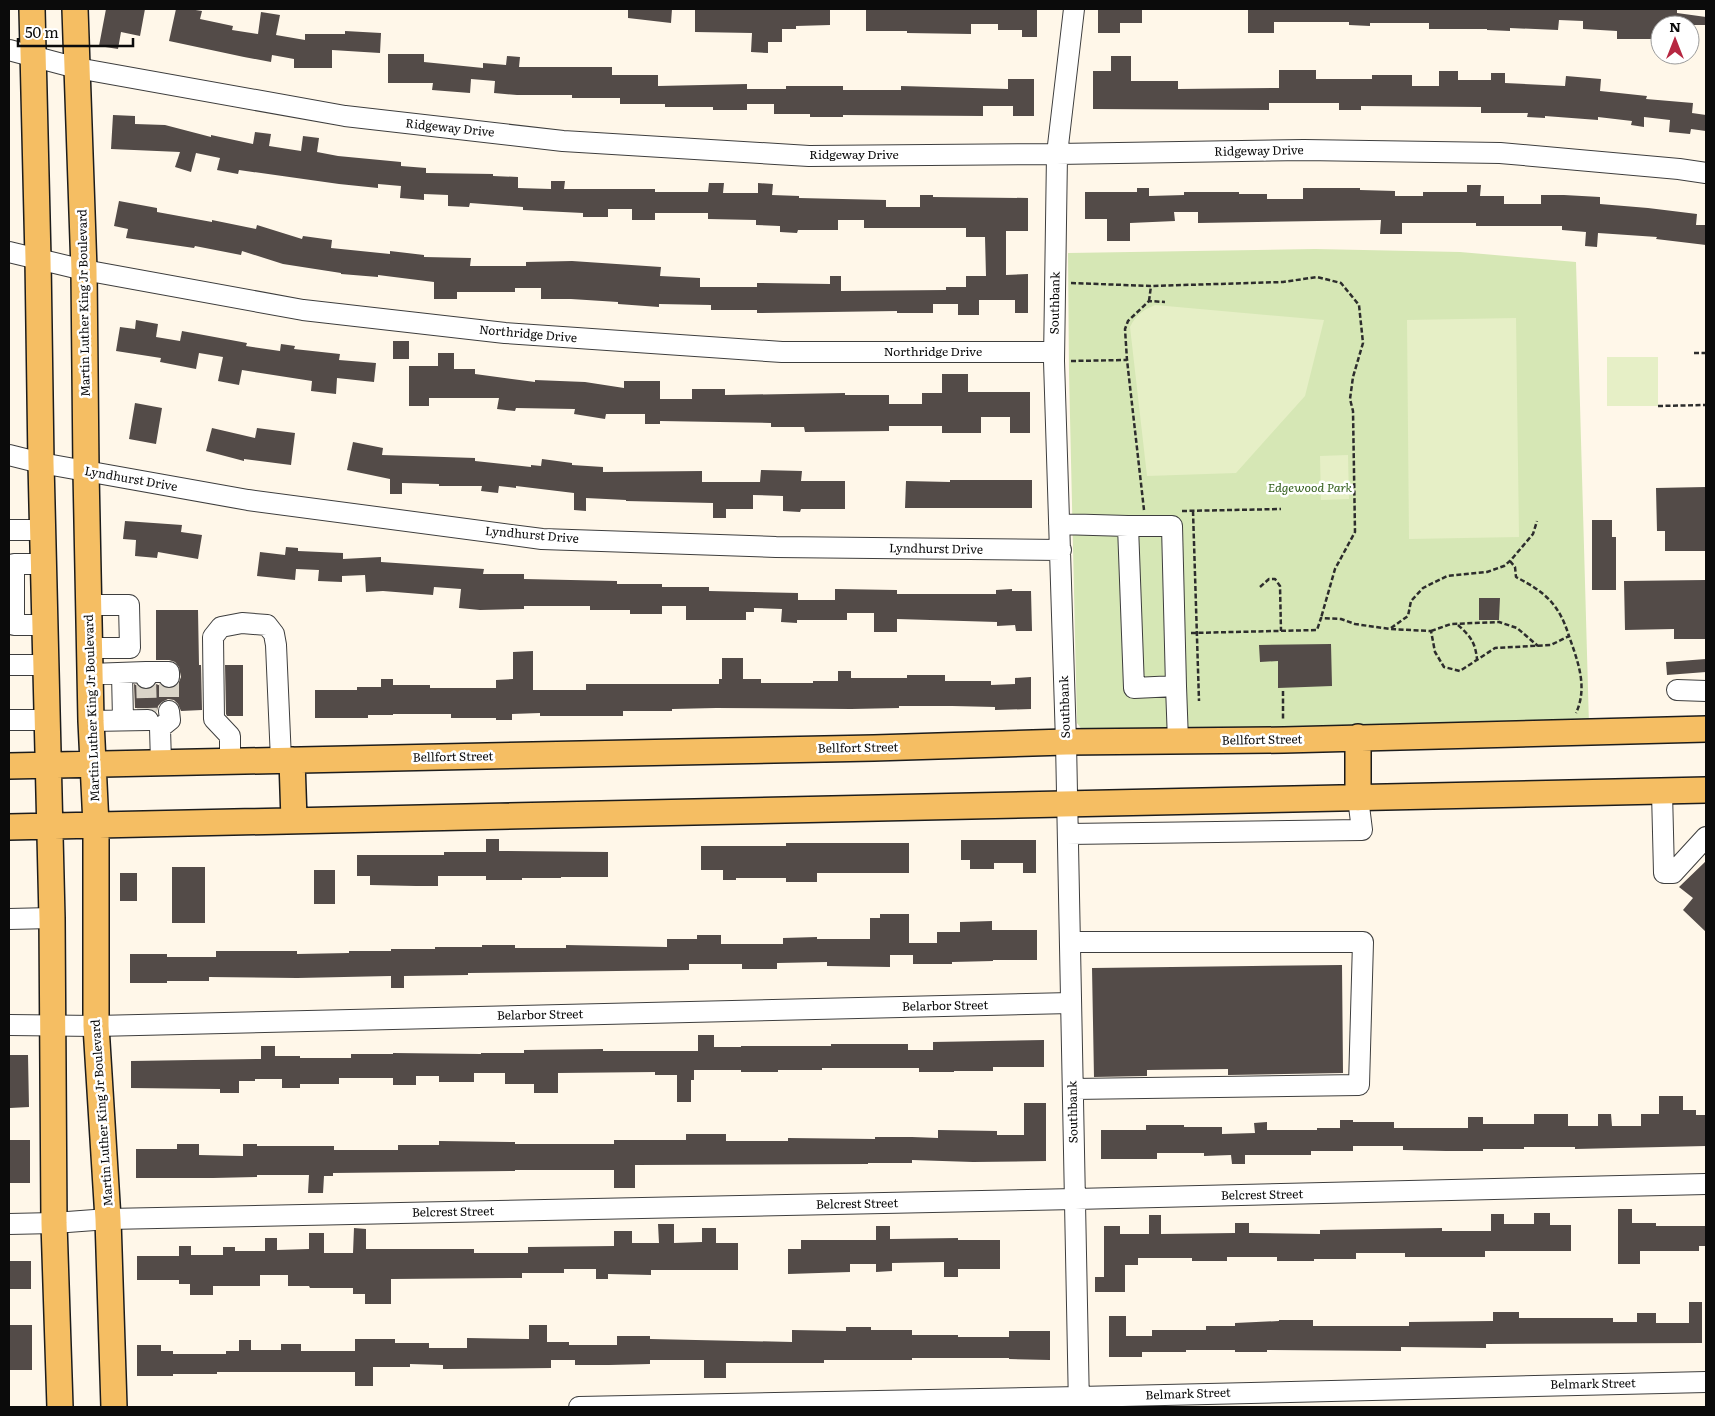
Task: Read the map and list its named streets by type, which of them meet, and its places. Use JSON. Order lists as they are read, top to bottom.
{
  "streets": {
    "main road": ["Martin Luther King Jr Boulevard", "Bellfort Street"],
    "street": [
      "Ridgeway Drive",
      "Southbank",
      "Northridge Drive",
      "Lyndhurst Drive",
      "Belarbor Street",
      "Belcrest Street",
      "Belmark Street"
    ]
  },
  "crossings": [
    ["Ridgeway Drive", "Martin Luther King Jr Boulevard"],
    ["Ridgeway Drive", "Southbank"],
    ["Martin Luther King Jr Boulevard", "Northridge Drive"],
    ["Martin Luther King Jr Boulevard", "Lyndhurst Drive"],
    ["Martin Luther King Jr Boulevard", "Bellfort Street"],
    ["Martin Luther King Jr Boulevard", "Belarbor Street"],
    ["Martin Luther King Jr Boulevard", "Belcrest Street"],
    ["Southbank", "Northridge Drive"],
    ["Southbank", "Lyndhurst Drive"],
    ["Southbank", "Bellfort Street"],
    ["Southbank", "Belarbor Street"],
    ["Southbank", "Belcrest Street"],
    ["Southbank", "Belmark Street"]
  ],
  "parks": ["Edgewood Park"],
  "scale_bar": "50 m",
  "north": "top"
}
